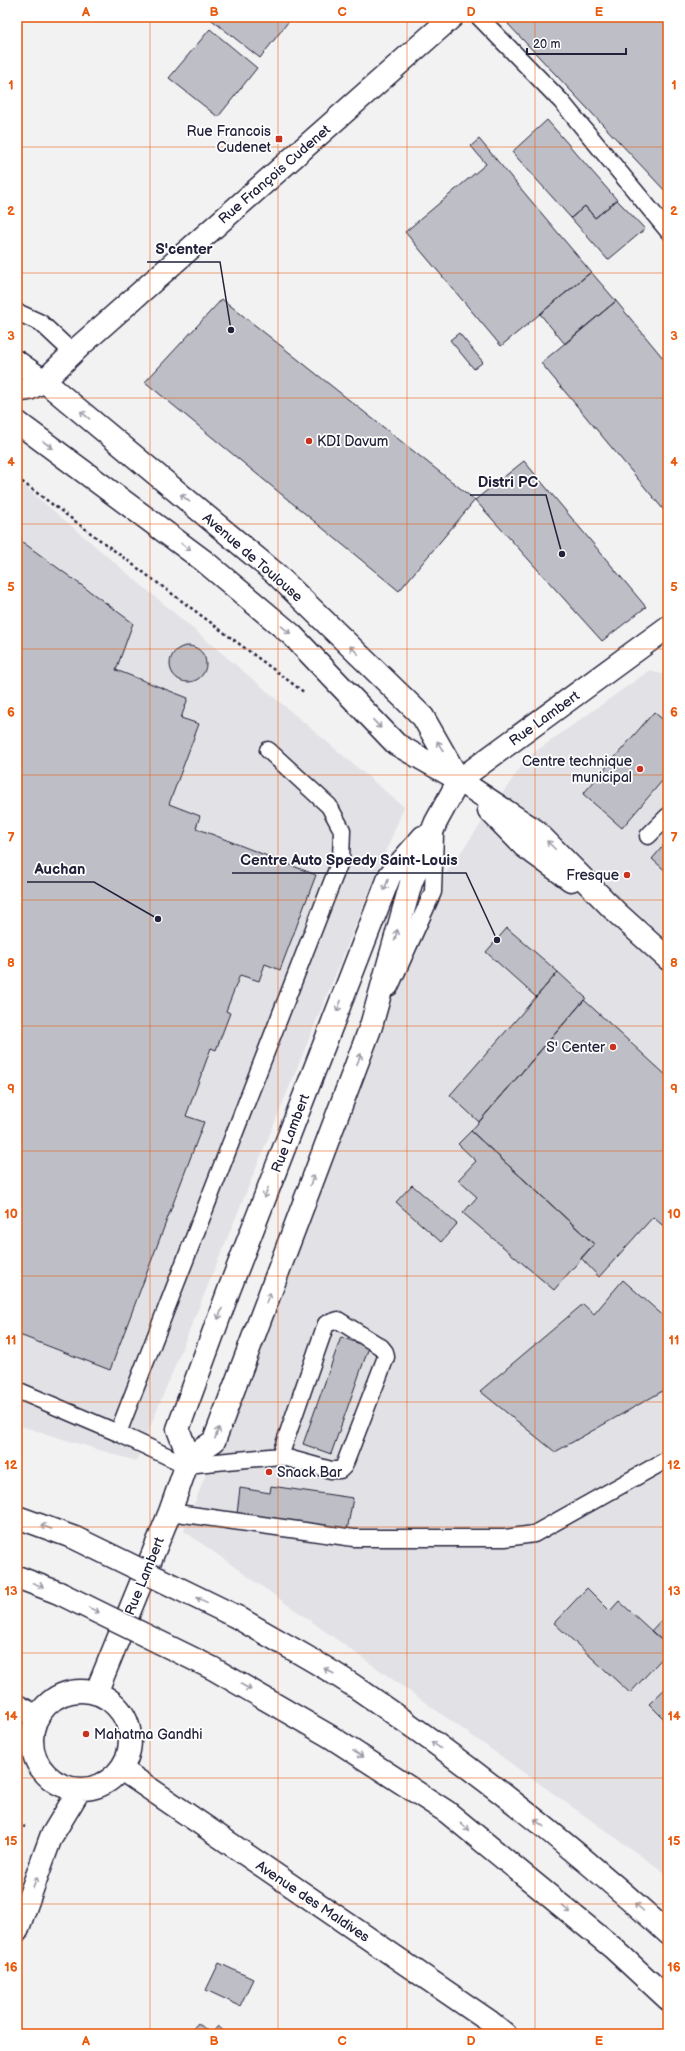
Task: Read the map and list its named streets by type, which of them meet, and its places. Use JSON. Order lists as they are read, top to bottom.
{
  "streets": {
    "main road": [
      "Rue François Cudenet",
      "Avenue de Toulouse",
      "Rue Lambert",
      "Avenue des Maldives"
    ]
  },
  "crossings": [
    ["Rue François Cudenet", "Avenue de Toulouse"],
    ["Avenue de Toulouse", "Rue Lambert"],
    ["Rue Lambert", "Avenue des Maldives"]
  ],
  "places": {
    "transit": ["Rue Francois Cudenet"],
    "other": [
      "S'center",
      "KDI Davum",
      "Distri PC",
      "Centre technique municipal",
      "Fresque",
      "Auchan",
      "Centre Auto Speedy Saint-Louis",
      "S' Center",
      "Snack Bar",
      "Mahatma Gandhi"
    ]
  },
  "scale_bar": "20 m",
  "grid": {
    "columns": [
      "A",
      "B",
      "C",
      "D",
      "E"
    ],
    "rows": [
      "1",
      "2",
      "3",
      "4",
      "5",
      "6",
      "7",
      "8",
      "9",
      "10",
      "11",
      "12",
      "13",
      "14",
      "15",
      "16"
    ]
  }
}
